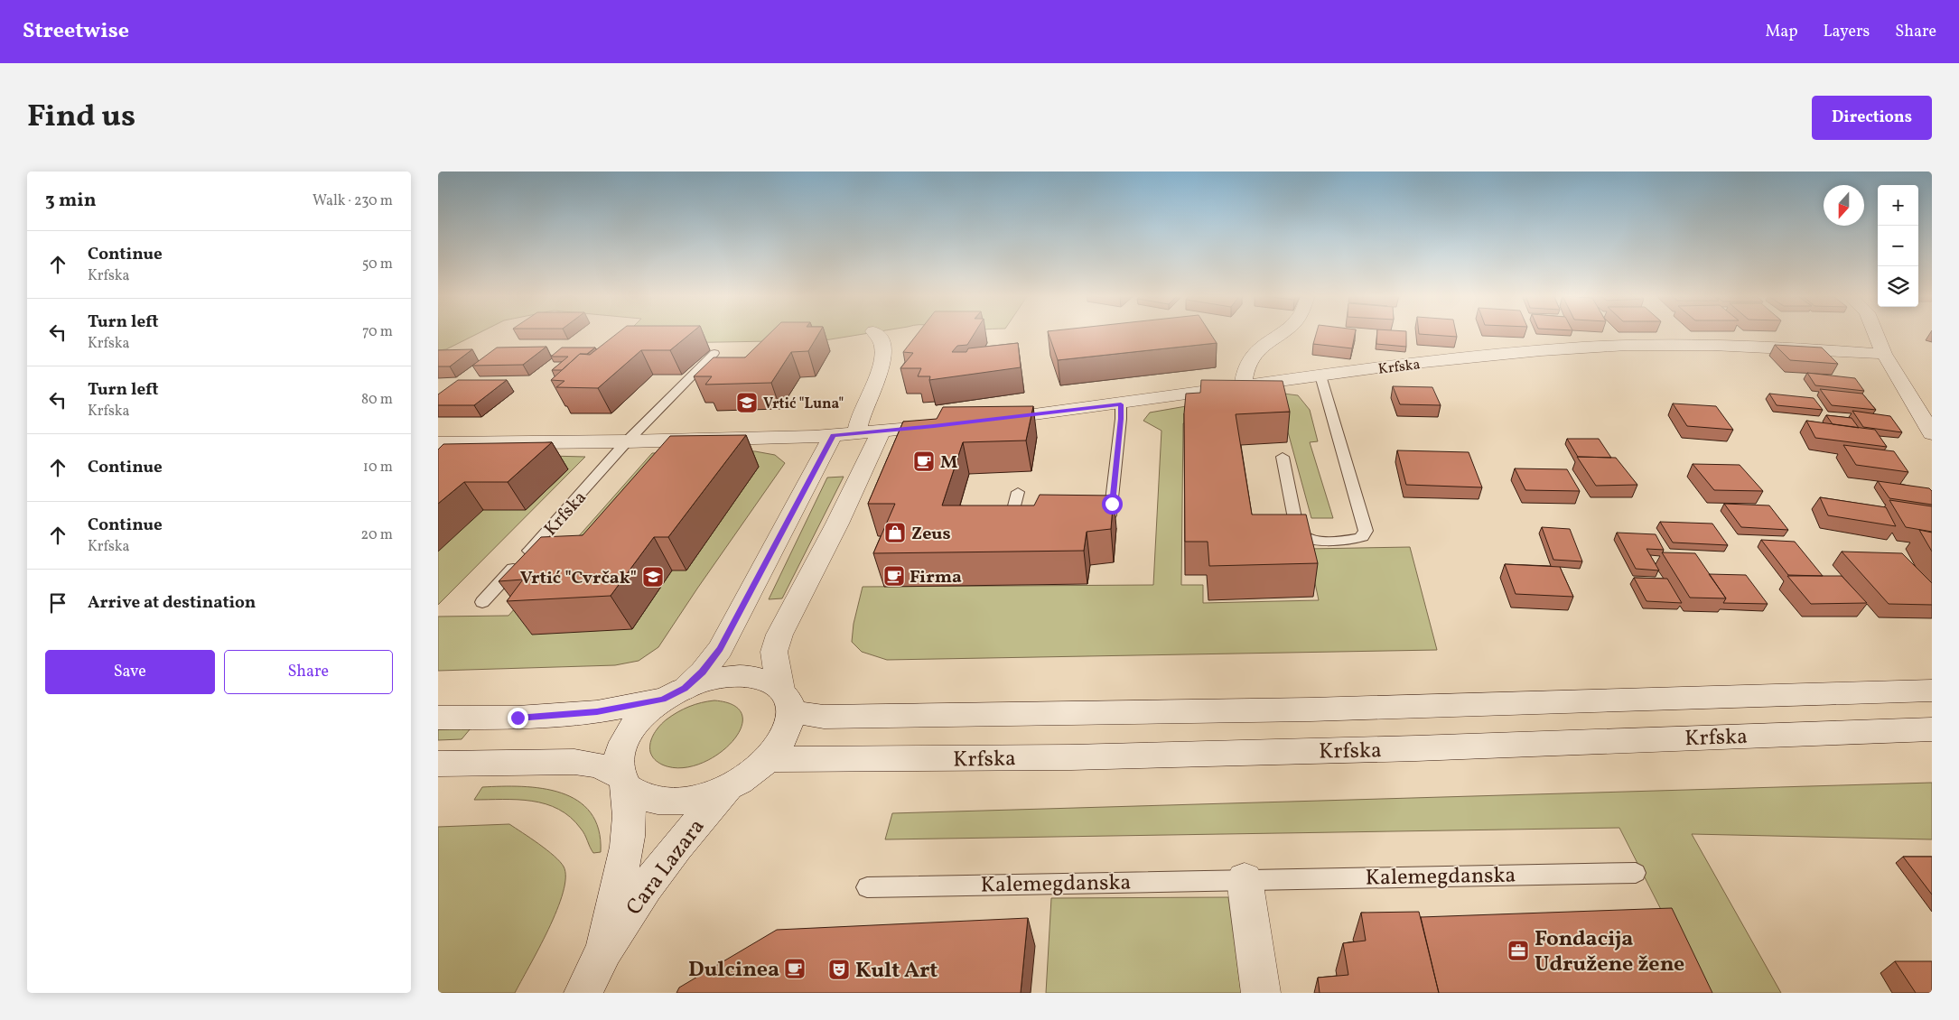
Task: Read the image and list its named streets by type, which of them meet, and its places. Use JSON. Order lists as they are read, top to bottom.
{
  "streets": {
    "street": ["Krfska", "Cara Lazara"],
    "lane": ["Kalemegdanska"]
  },
  "crossings": [
    ["Krfska", "Cara Lazara"]
  ],
  "places": {
    "school or university": ["Vrtić \"Luna\"", "Vrtić \"Cvrčak\""],
    "cafe": ["M", "Firma", "Dulcinea"],
    "shop": ["Zeus"],
    "office": ["Fondacija Udružene žene"],
    "theatre": ["Kult Art"]
  },
  "north": "bottom",
  "page": {
    "header": "Streetwise",
    "nav": ["Map", "Layers", "Share"],
    "title": "Find us",
    "buttons": [
      "Directions",
      ["Save", "Share"]
    ],
    "heading": ["3 min", "Walk · 230 m"],
    "map_buttons": ["+", "−"],
    "list": [
      ["Continue", "Krfska", "50 m"],
      ["Turn left", "Krfska", "70 m"],
      ["Turn left", "Krfska", "80 m"],
      ["Continue", "10 m"],
      ["Continue", "Krfska", "20 m"],
      "Arrive at destination"
    ]
  }
}
